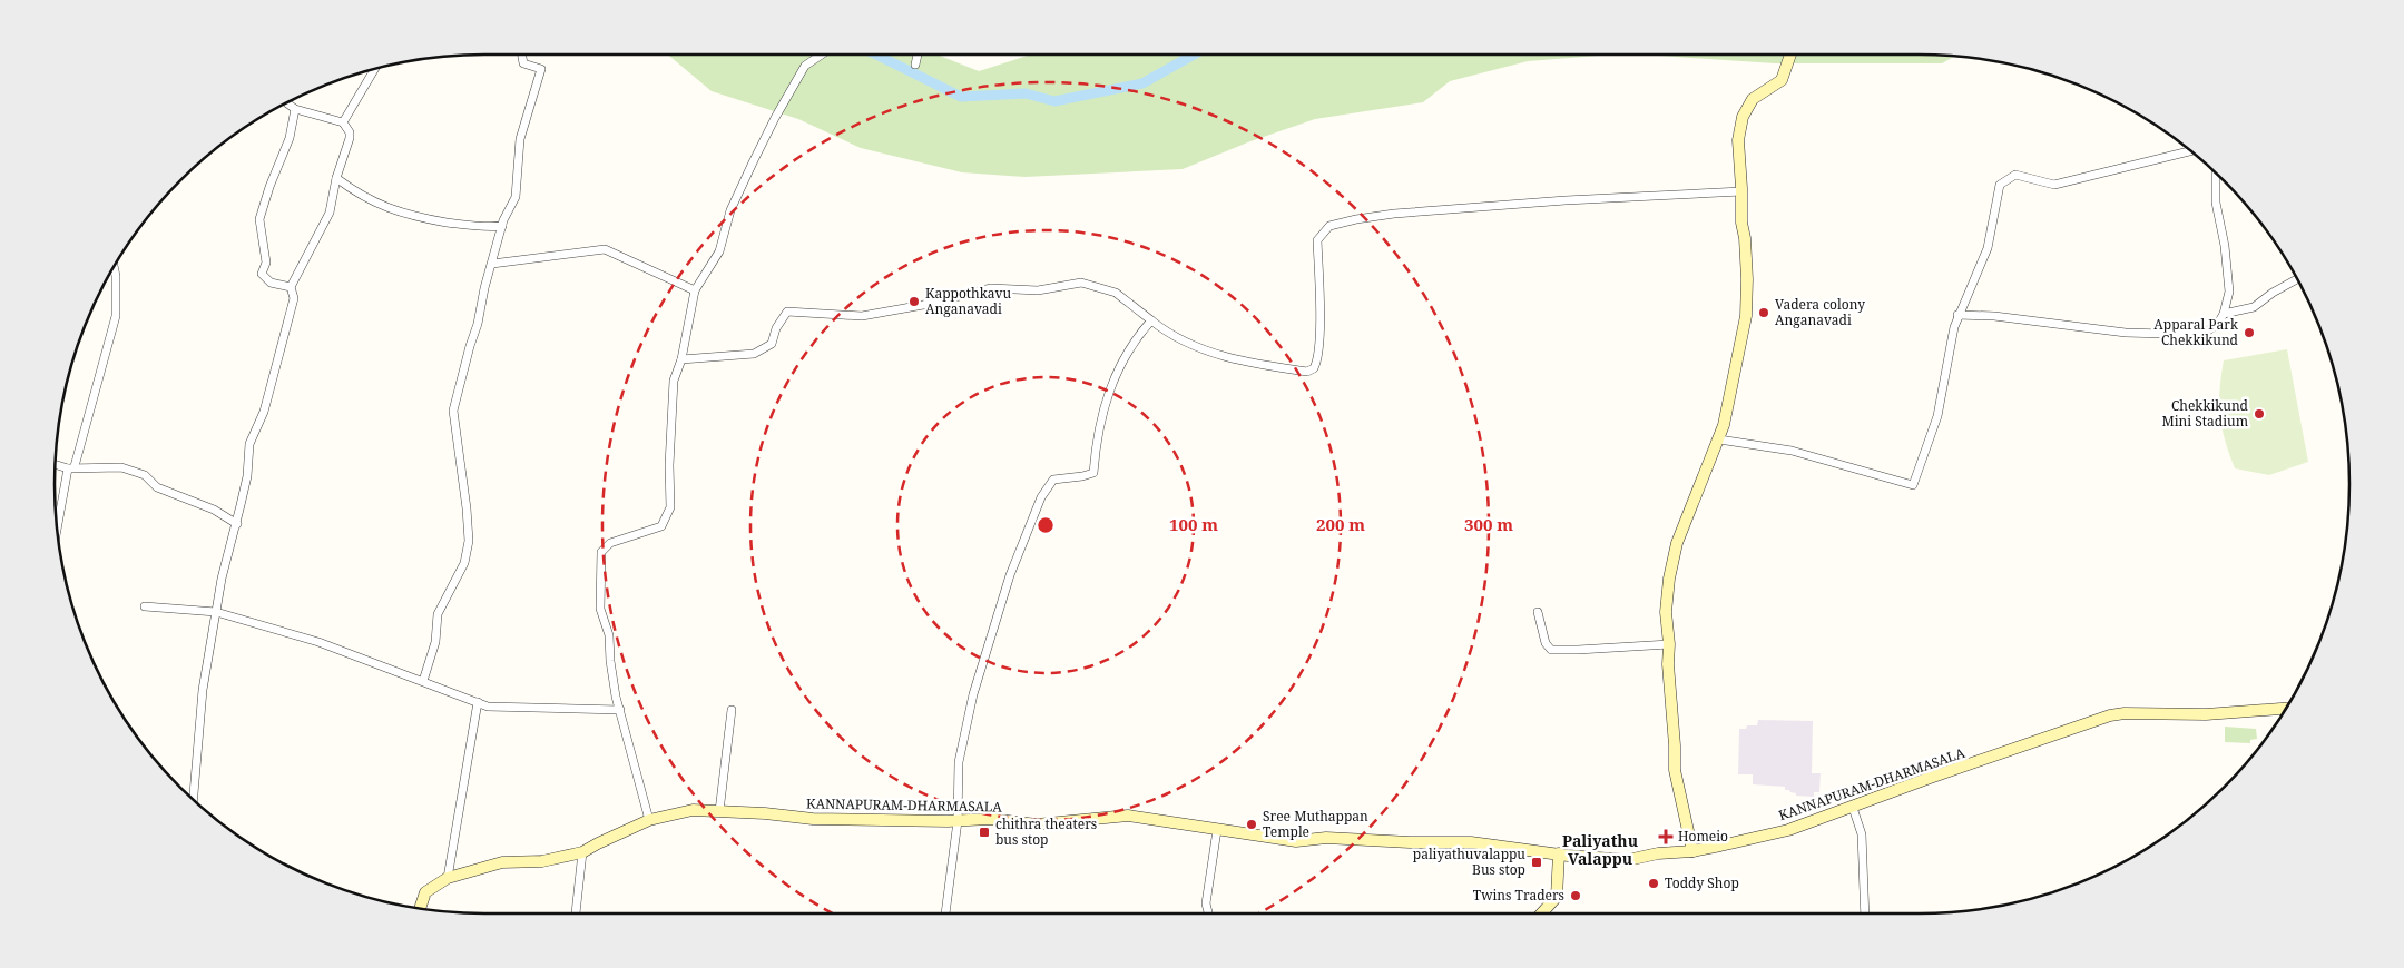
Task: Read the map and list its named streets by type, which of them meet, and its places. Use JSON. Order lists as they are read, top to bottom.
{
  "streets": {
    "main road": ["KANNAPURAM-DHARMASALA"]
  },
  "districts": ["Paliyathu Valappu"],
  "places": {
    "other": [
      "Kappothkavu Anganavadi",
      "Vadera colony Anganavadi",
      "Apparal Park Chekkikund",
      "Chekkikund Mini Stadium",
      "Sree Muthappan Temple",
      "Toddy Shop",
      "Twins Traders"
    ],
    "transit": ["chithra theaters bus stop", "paliyathuvalappu Bus stop"],
    "health": ["Homeio"]
  },
  "rings": ["100 m", "200 m", "300 m"]
}
